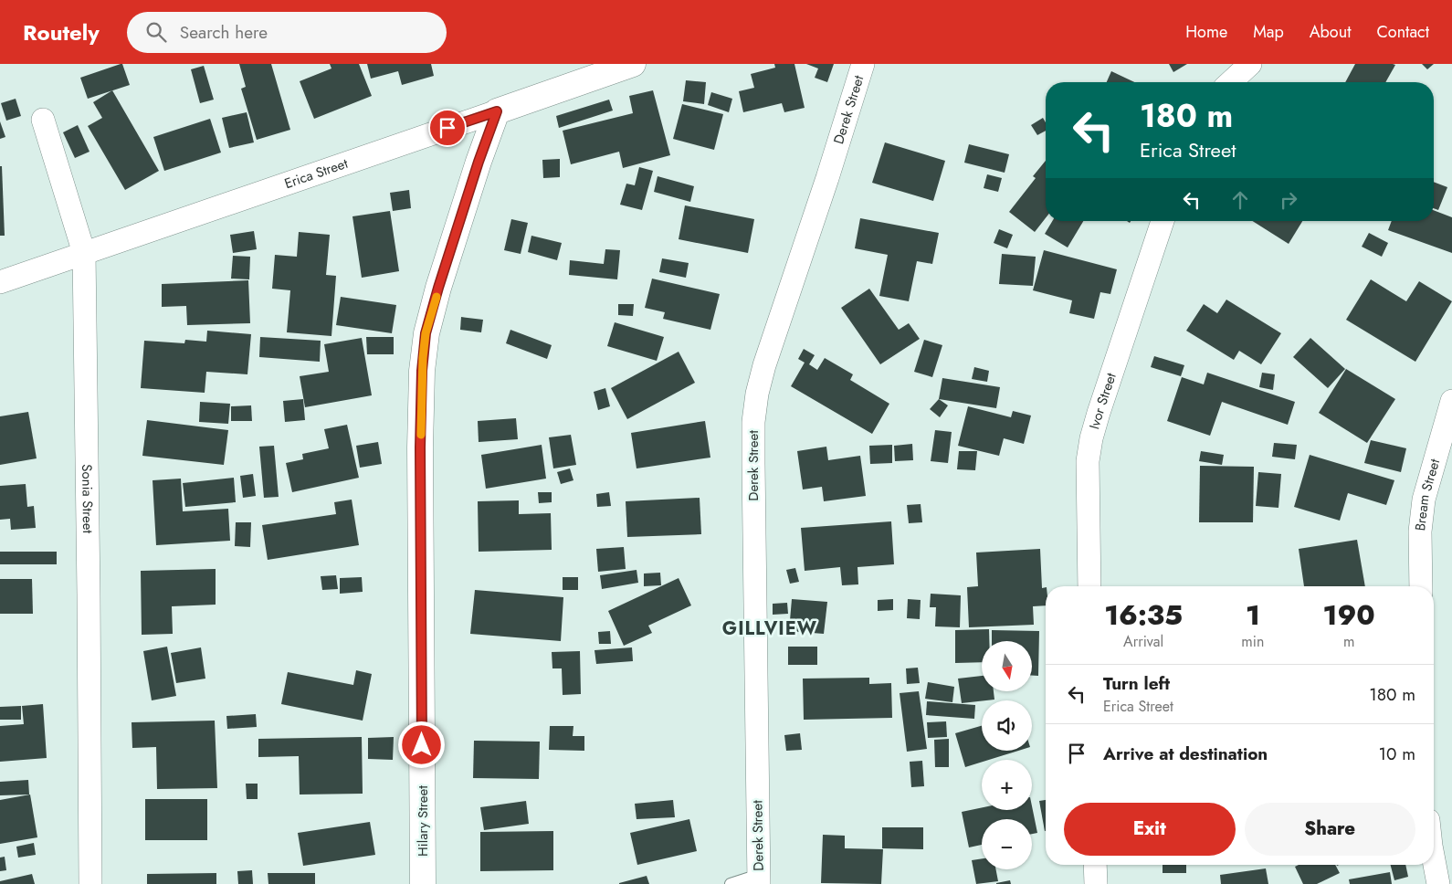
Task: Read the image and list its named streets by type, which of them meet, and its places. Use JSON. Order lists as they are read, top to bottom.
{
  "streets": {
    "street": [
      "Derek Street",
      "Erica Street",
      "Ivor Street",
      "Bream Street",
      "Sonia Street",
      "Hilary Street"
    ]
  },
  "crossings": [
    ["Erica Street", "Sonia Street"],
    ["Erica Street", "Hilary Street"]
  ],
  "districts": ["GILLVIEW"],
  "north": "bottom",
  "page": {
    "header": "Routely",
    "search": "Search here",
    "nav": [
      "Home",
      "Map",
      "About",
      "Contact"
    ],
    "turn": ["180 m", "Erica Street"],
    "eta": [
      "16:35",
      "Arrival",
      "1",
      "min",
      "190",
      "m"
    ],
    "map_buttons": ["+", "−"],
    "list": [
      {
        "name": "Turn left",
        "note": "Erica Street",
        "value": "180 m"
      },
      {
        "name": "Arrive at destination",
        "value": "10 m"
      }
    ],
    "buttons": ["Exit", "Share"]
  }
}
